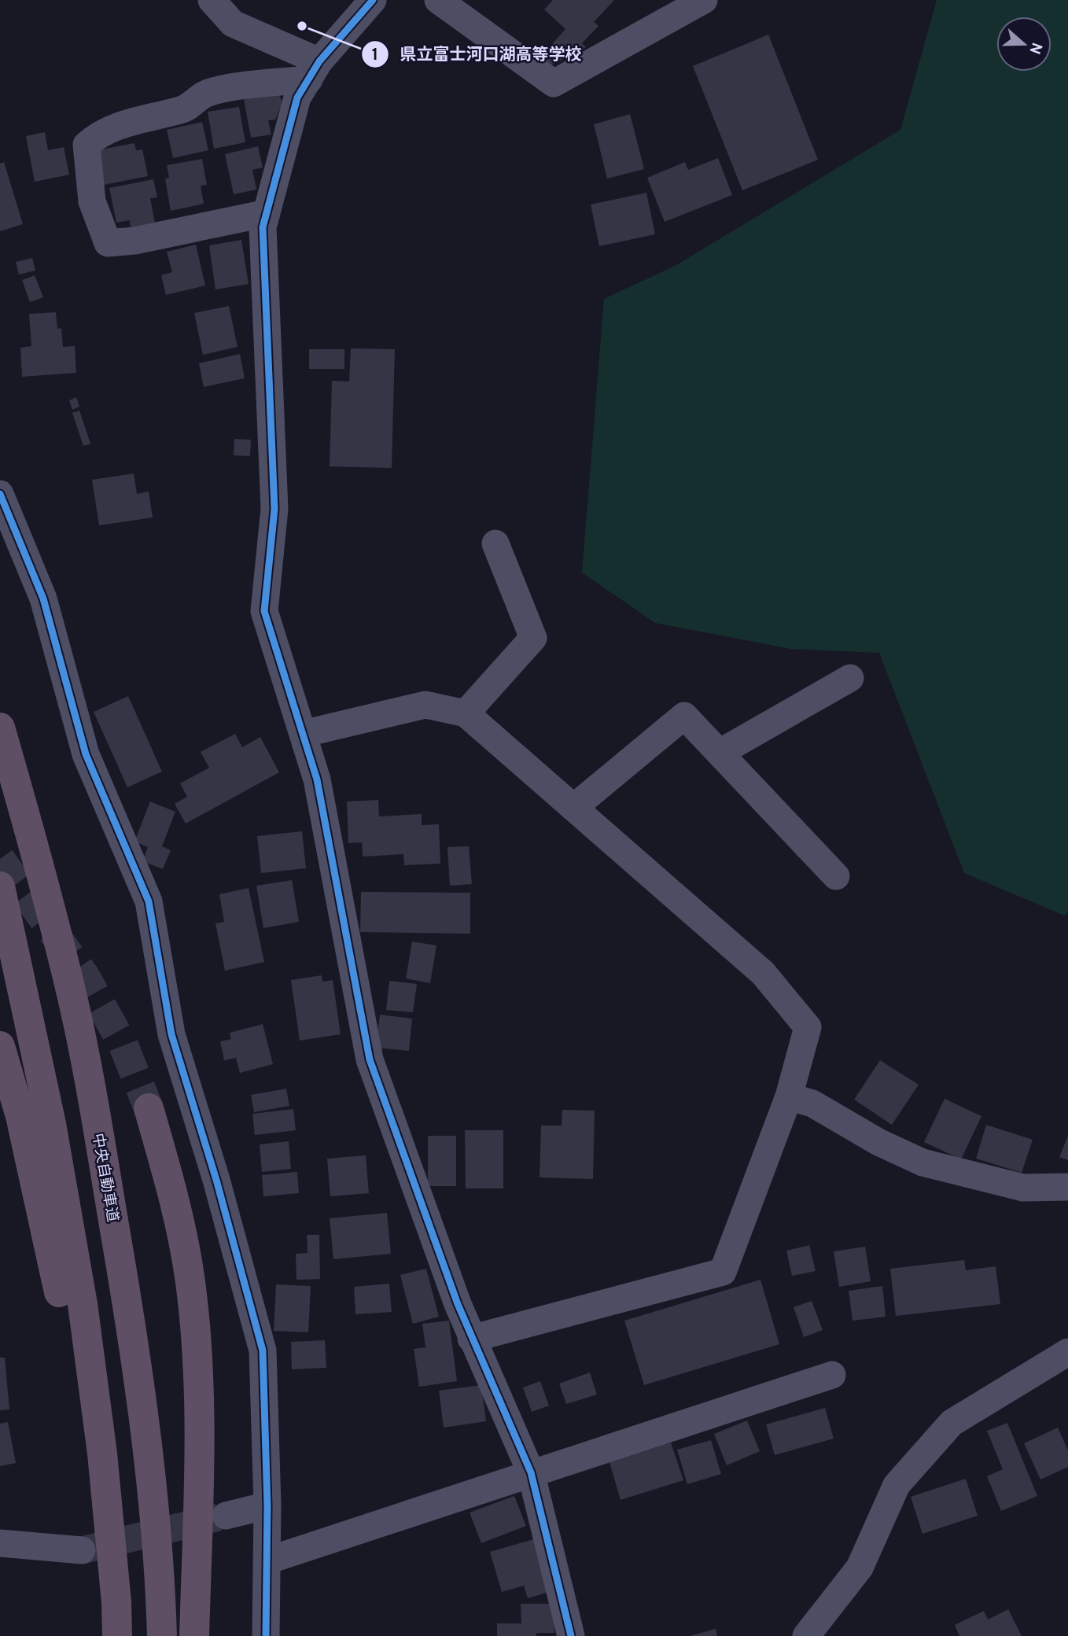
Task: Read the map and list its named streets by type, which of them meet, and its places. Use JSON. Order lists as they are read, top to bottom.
{
  "streets": {
    "highway": ["中央自動車道"]
  },
  "places": ["県立富士河口湖高等学校"],
  "north": "right"
}
